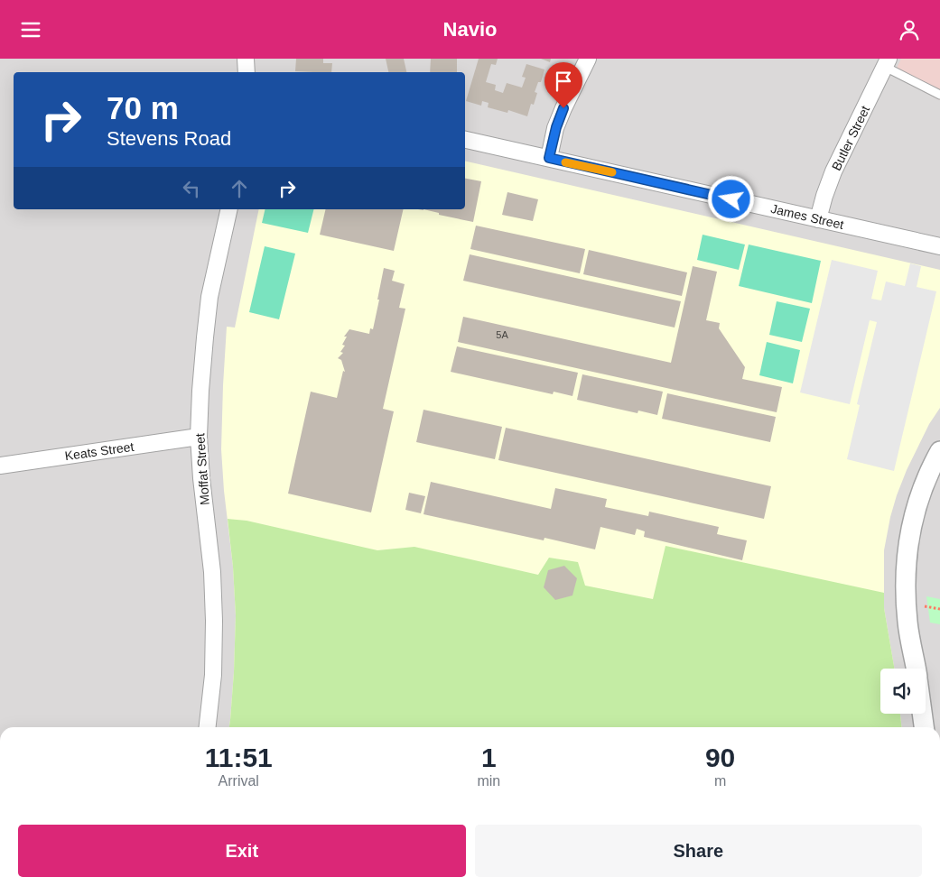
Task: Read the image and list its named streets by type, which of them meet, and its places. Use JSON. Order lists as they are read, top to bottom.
{
  "streets": {
    "street": [
      "Butler Street",
      "James Street",
      "Keats Street",
      "Moffat Street"
    ]
  },
  "crossings": [
    ["Butler Street", "James Street"],
    ["Keats Street", "Moffat Street"]
  ],
  "house_numbers": ["5A"],
  "page": {
    "header": "Navio",
    "turn": ["70 m", "Stevens Road"],
    "eta": [
      "11:51",
      "Arrival",
      "1",
      "min",
      "90",
      "m"
    ],
    "buttons": ["Exit", "Share"]
  }
}
